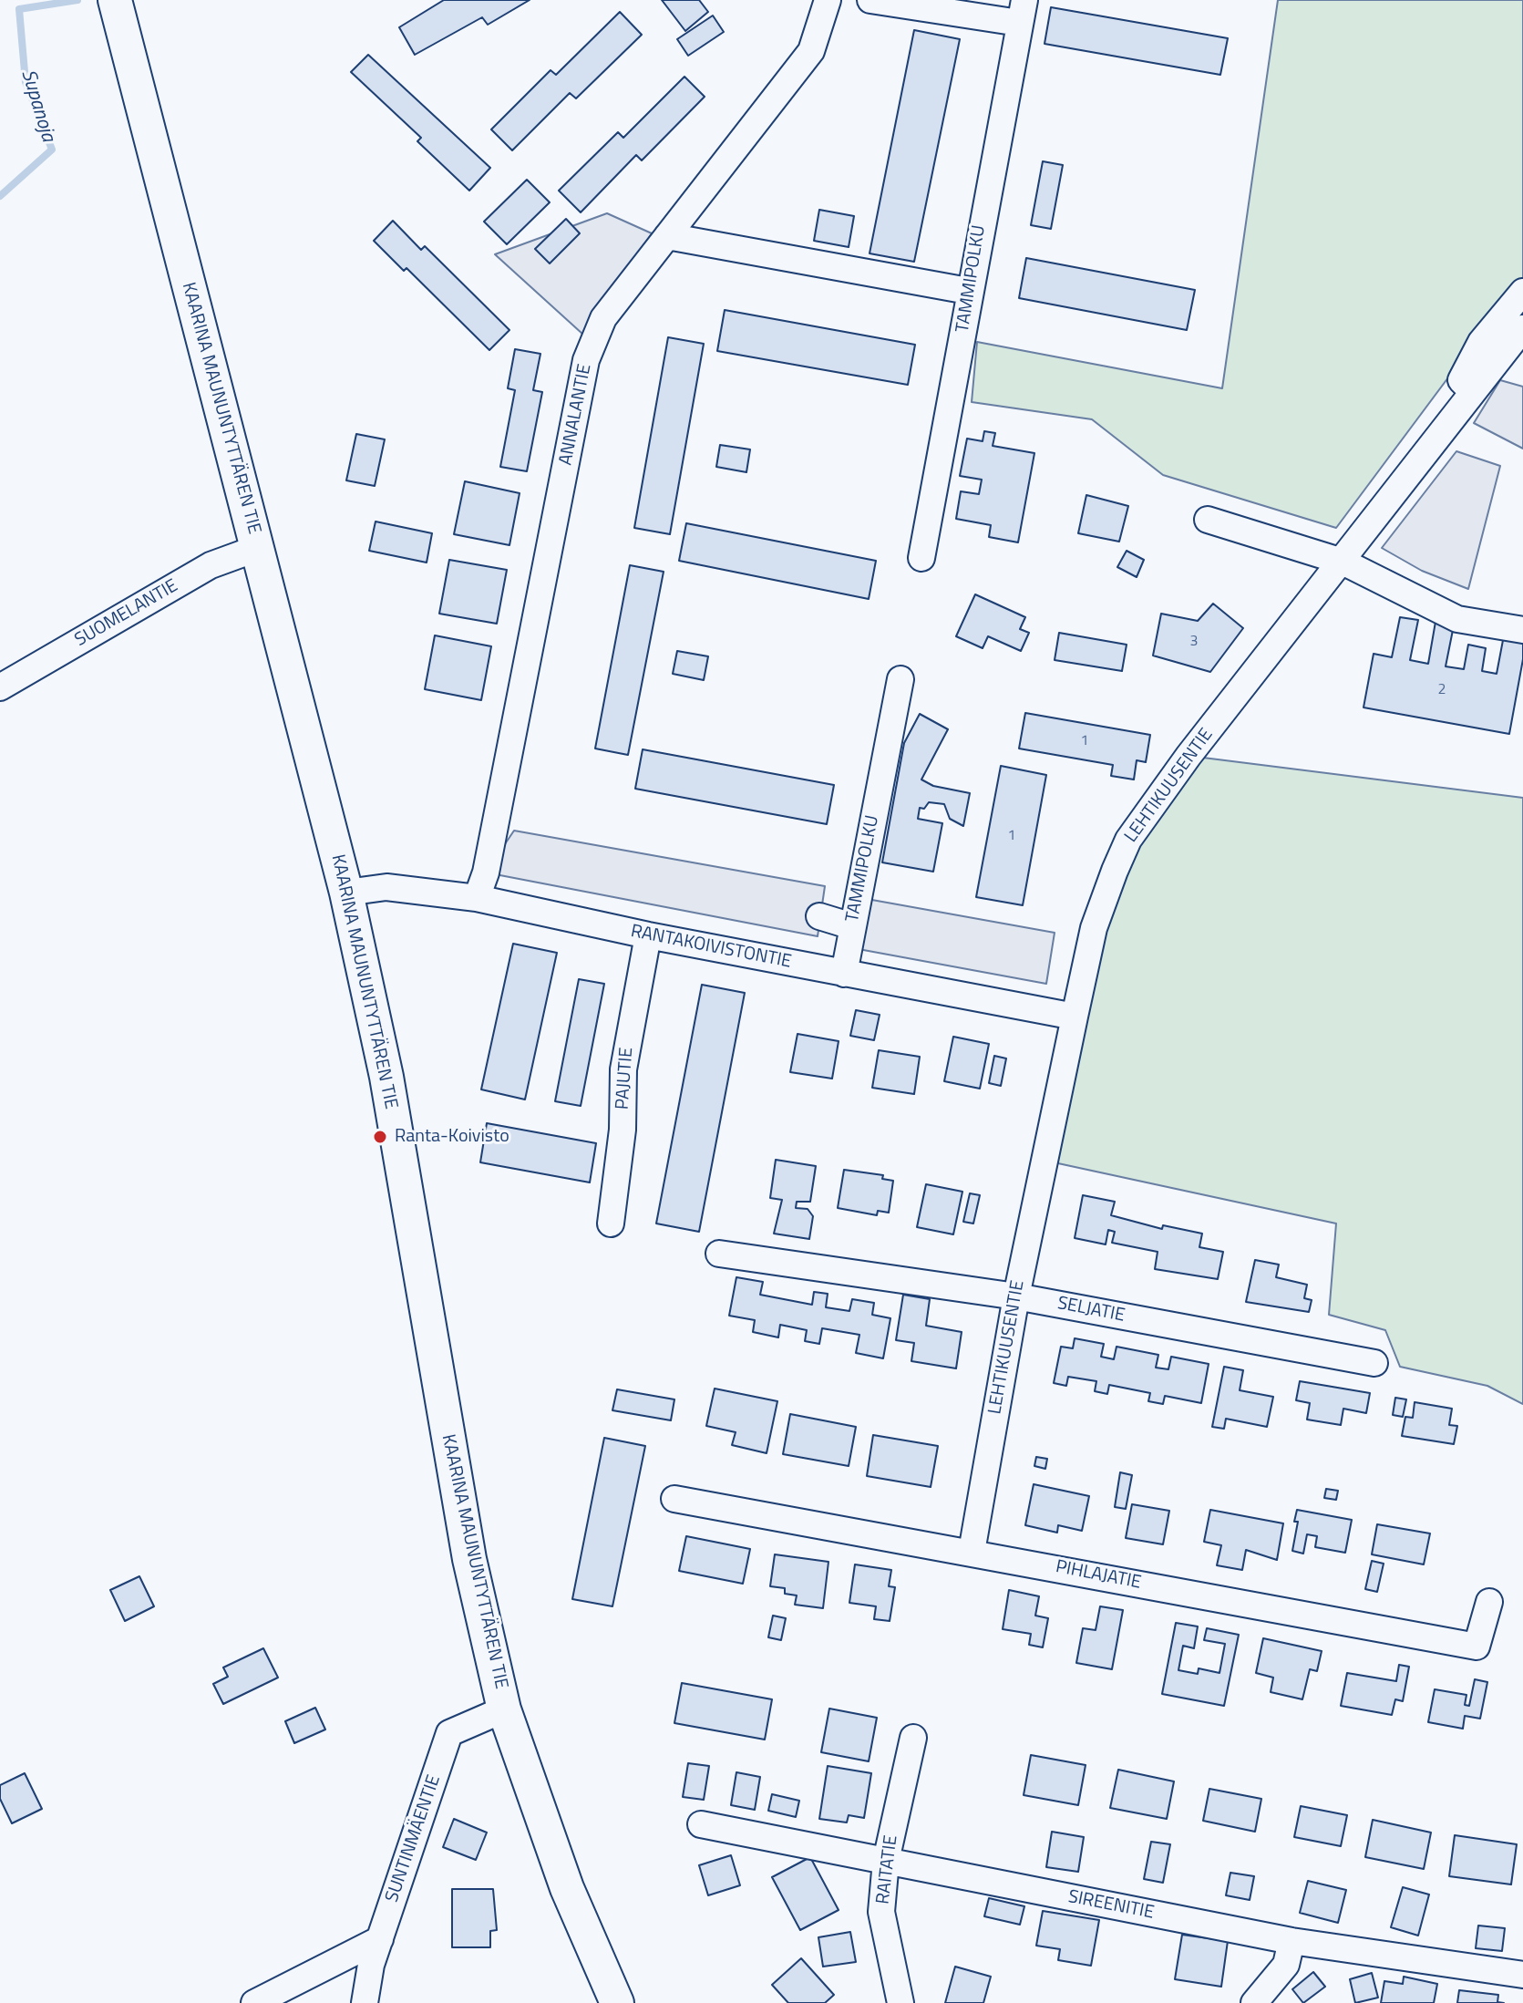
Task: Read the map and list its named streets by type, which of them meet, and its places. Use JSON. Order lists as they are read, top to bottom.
{
  "streets": {
    "main road": ["KAARINA MAUNUNTYTTÄREN TIE"],
    "street": [
      "TAMMIPOLKU",
      "ANNALANTIE",
      "SUOMELANTIE",
      "LEHTIKUUSENTIE",
      "RANTAKOIVISTONTIE",
      "PAJUTIE",
      "SELJATIE",
      "PIHLAJATIE",
      "SUNTINMÄENTIE",
      "RAITATIE",
      "SIREENITIE"
    ]
  },
  "crossings": [
    ["TAMMIPOLKU", "RANTAKOIVISTONTIE"],
    ["KAARINA MAUNUNTYTTÄREN TIE", "SUOMELANTIE"],
    ["KAARINA MAUNUNTYTTÄREN TIE", "RANTAKOIVISTONTIE"],
    ["KAARINA MAUNUNTYTTÄREN TIE", "SUNTINMÄENTIE"],
    ["ANNALANTIE", "RANTAKOIVISTONTIE"],
    ["LEHTIKUUSENTIE", "RANTAKOIVISTONTIE"],
    ["LEHTIKUUSENTIE", "SELJATIE"],
    ["LEHTIKUUSENTIE", "PIHLAJATIE"],
    ["RANTAKOIVISTONTIE", "PAJUTIE"],
    ["RAITATIE", "SIREENITIE"]
  ],
  "water": ["Supanoja"],
  "places": ["Ranta-Koivisto"],
  "house_numbers": [
    "3",
    "2",
    "1",
    "1"
  ]
}
